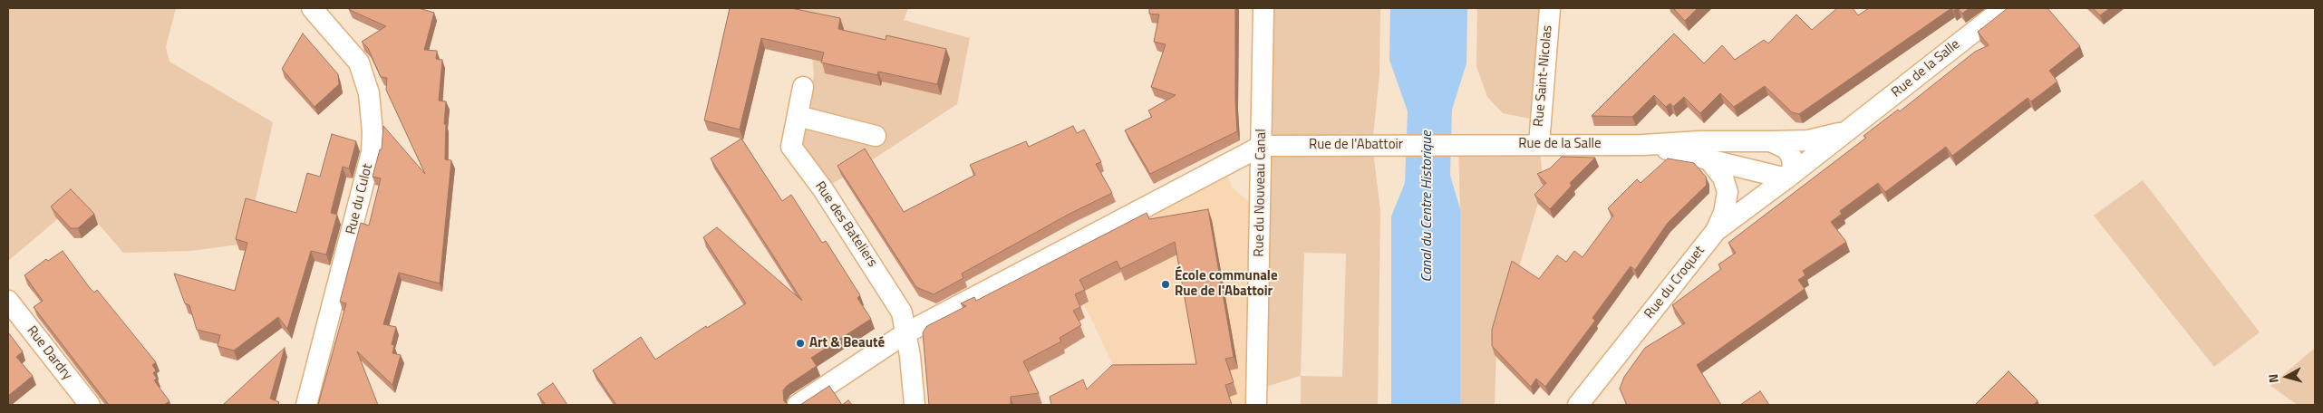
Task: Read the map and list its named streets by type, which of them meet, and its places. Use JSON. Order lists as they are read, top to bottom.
{
  "streets": {
    "street": [
      "Rue de la Salle",
      "Rue Saint-Nicolas",
      "Rue de l'Abattoir",
      "Rue du Nouveau Canal",
      "Rue du Culot",
      "Rue des Bateliers",
      "Rue du Croquet",
      "Rue Dardry"
    ]
  },
  "crossings": [
    ["Rue de la Salle", "Rue Saint-Nicolas"],
    ["Rue de la Salle", "Rue de l'Abattoir"],
    ["Rue de la Salle", "Rue du Croquet"],
    ["Rue de l'Abattoir", "Rue du Nouveau Canal"]
  ],
  "water": ["Canal du Centre Historique"],
  "places": ["École communale Rue de l'Abattoir", "Art & Beauté"],
  "north": "left"
}
